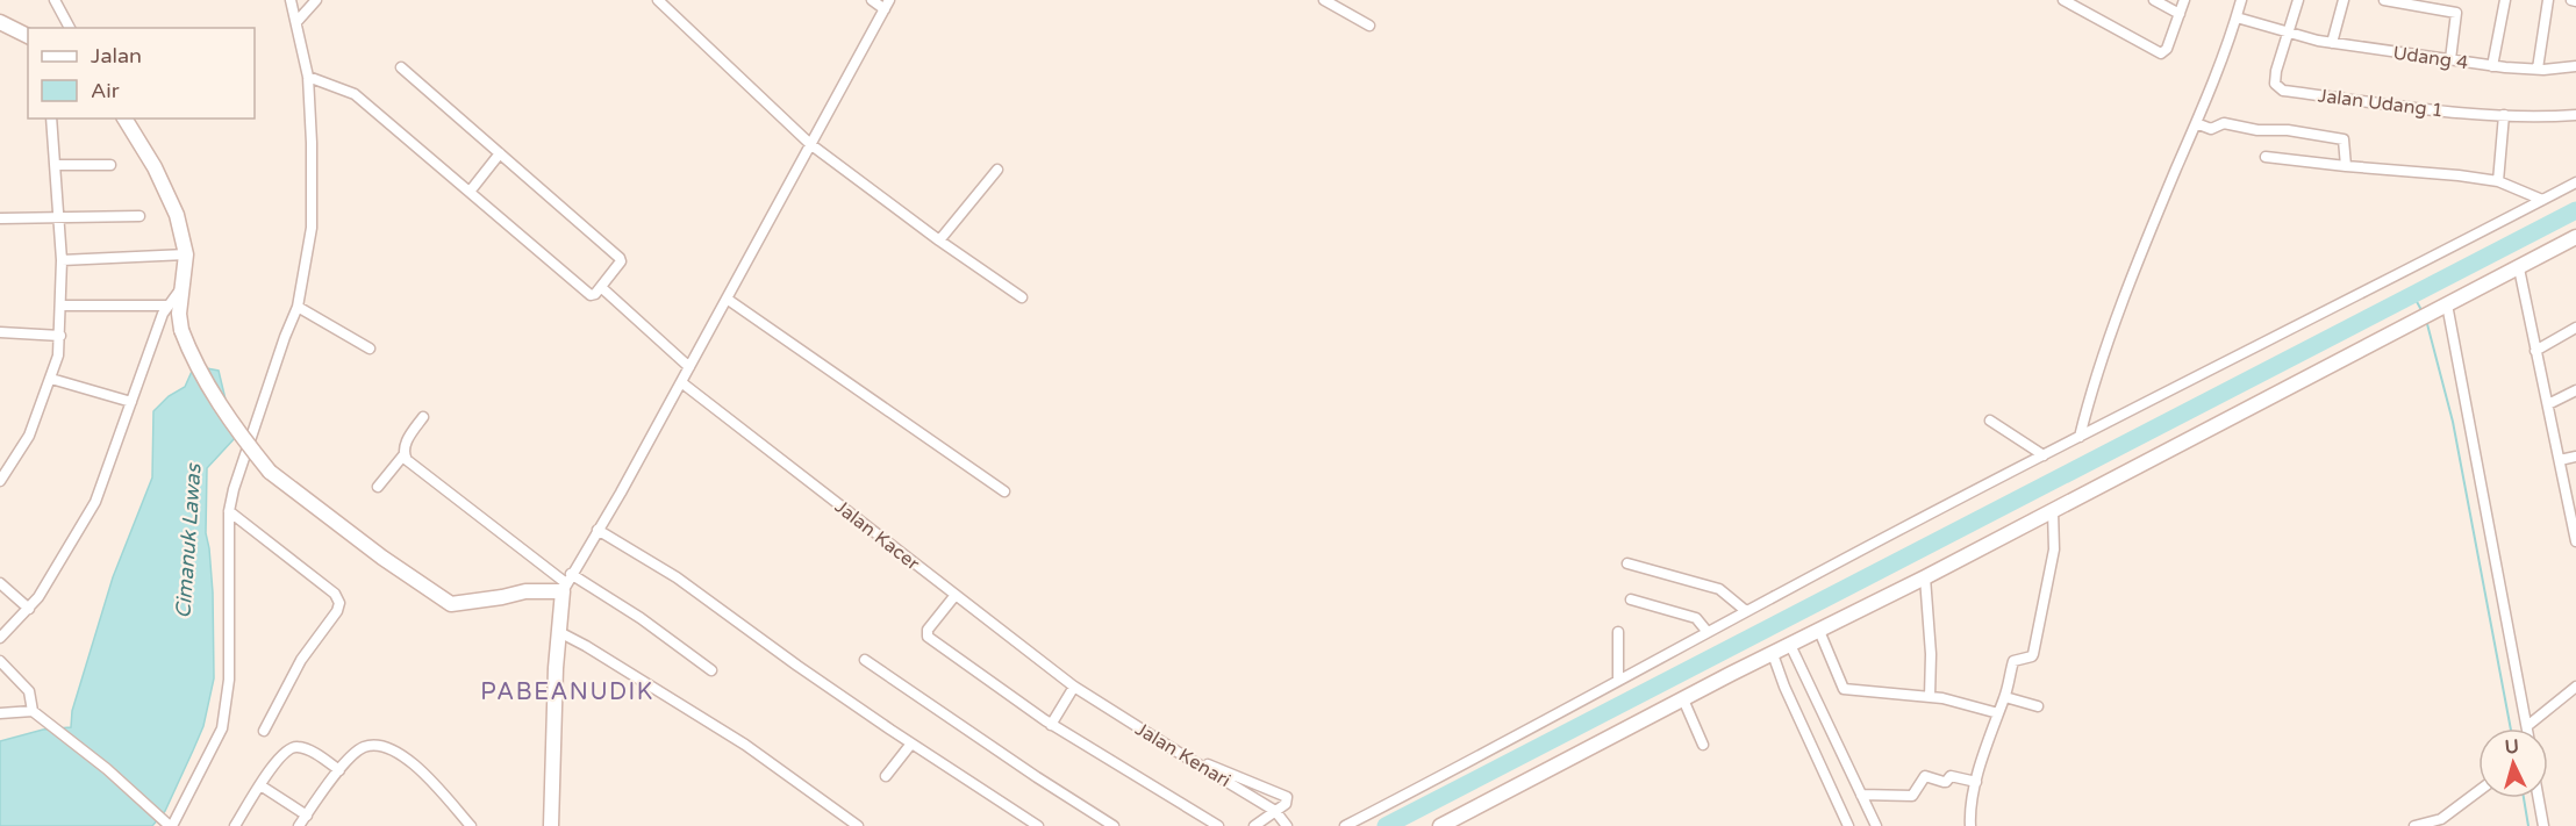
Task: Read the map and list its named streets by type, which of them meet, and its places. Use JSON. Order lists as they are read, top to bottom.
{
  "streets": {
    "street": [
      "Udang 4",
      "Jalan Udang 1",
      "Jalan Kacer",
      "Jalan Kenari"
    ]
  },
  "crossings": [
    ["Udang 4", "Jalan Udang 1"],
    ["Jalan Kacer", "Jalan Kenari"]
  ],
  "districts": ["PABEANUDIK"],
  "water": ["Cimanuk Lawas"],
  "legend": ["Jalan", "Air"],
  "north": "top"
}
